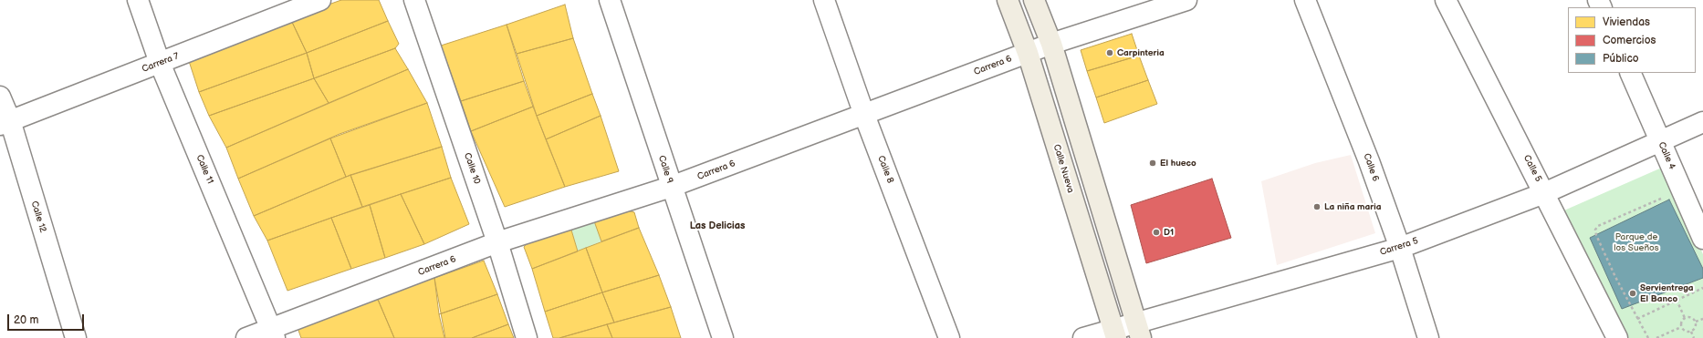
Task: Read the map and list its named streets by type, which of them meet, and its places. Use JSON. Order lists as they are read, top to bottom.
{
  "streets": {
    "main road": ["Calle Nueva"],
    "street": [
      "Carrera 7",
      "Carrera 6",
      "Calle 4",
      "Calle 6",
      "Calle 10",
      "Calle 5",
      "Calle 11",
      "Calle 9",
      "Calle 8",
      "Calle 12",
      "Carrera 5"
    ]
  },
  "crossings": [
    ["Carrera 7", "Calle 11"],
    ["Carrera 7", "Calle 12"],
    ["Carrera 6", "Calle 10"],
    ["Carrera 6", "Calle Nueva"],
    ["Carrera 6", "Calle 11"],
    ["Carrera 6", "Calle 9"],
    ["Carrera 6", "Calle 8"],
    ["Calle 4", "Carrera 5"],
    ["Calle 6", "Carrera 5"],
    ["Calle Nueva", "Carrera 5"],
    ["Calle 5", "Carrera 5"]
  ],
  "districts": ["Las Delicias"],
  "parks": ["Parque de los Sueños"],
  "places": [
    "Carpinteria",
    "El hueco",
    "La niña maria",
    "D1",
    "Servientrega El Banco"
  ],
  "legend": ["Viviendas", "Comercios", "Público"],
  "scale_bar": "20 m"
}
